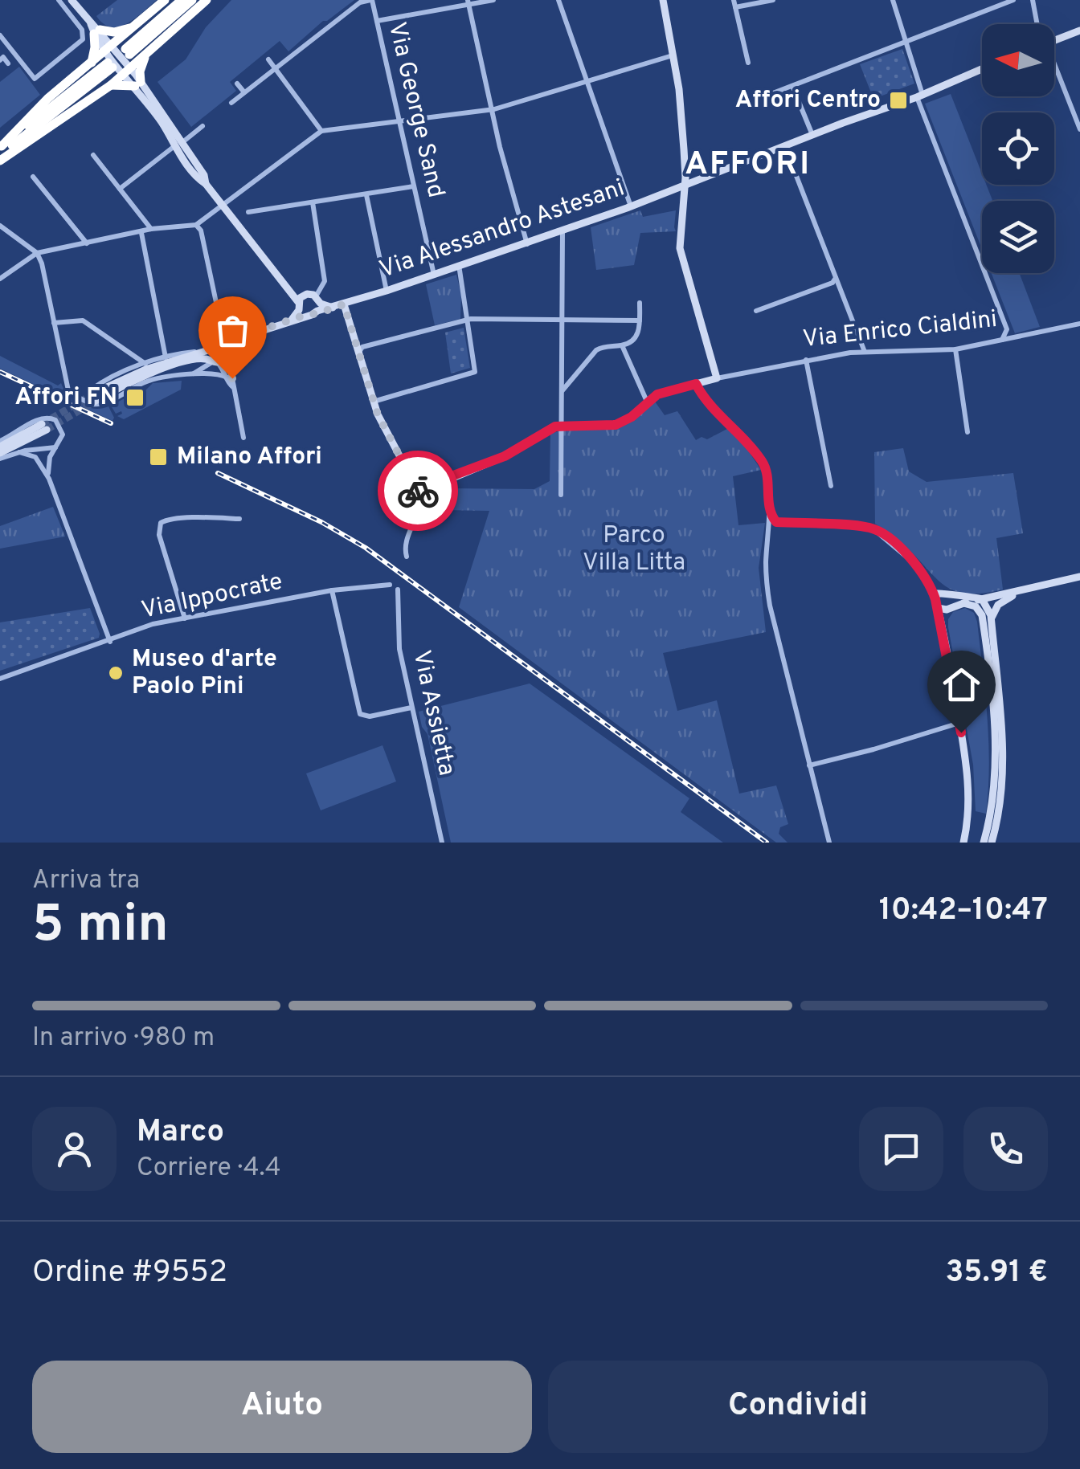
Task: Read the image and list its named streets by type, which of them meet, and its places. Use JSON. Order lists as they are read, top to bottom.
{
  "streets": {
    "street": [
      "Via George Sand",
      "Via Alessandro Astesani",
      "Via Enrico Cialdini",
      "Via Ippocrate",
      "Via Assietta"
    ]
  },
  "crossings": [
    ["Via George Sand", "Via Alessandro Astesani"]
  ],
  "districts": ["AFFORI"],
  "parks": ["Parco Villa Litta"],
  "places": {
    "transit": ["Affori Centro", "Affori FN", "Milano Affori"],
    "other": ["Museo d'arte Paolo Pini"]
  },
  "north": "left",
  "page": {
    "heading": ["5 min", "Arriva tra", "10:42–10:47"],
    "panel": [
      "Marco",
      "Corriere · 4.4",
      "Ordine #9552",
      "35.91 €"
    ],
    "bar": "In arrivo · 980 m",
    "buttons": ["Aiuto", "Condividi"]
  }
}
